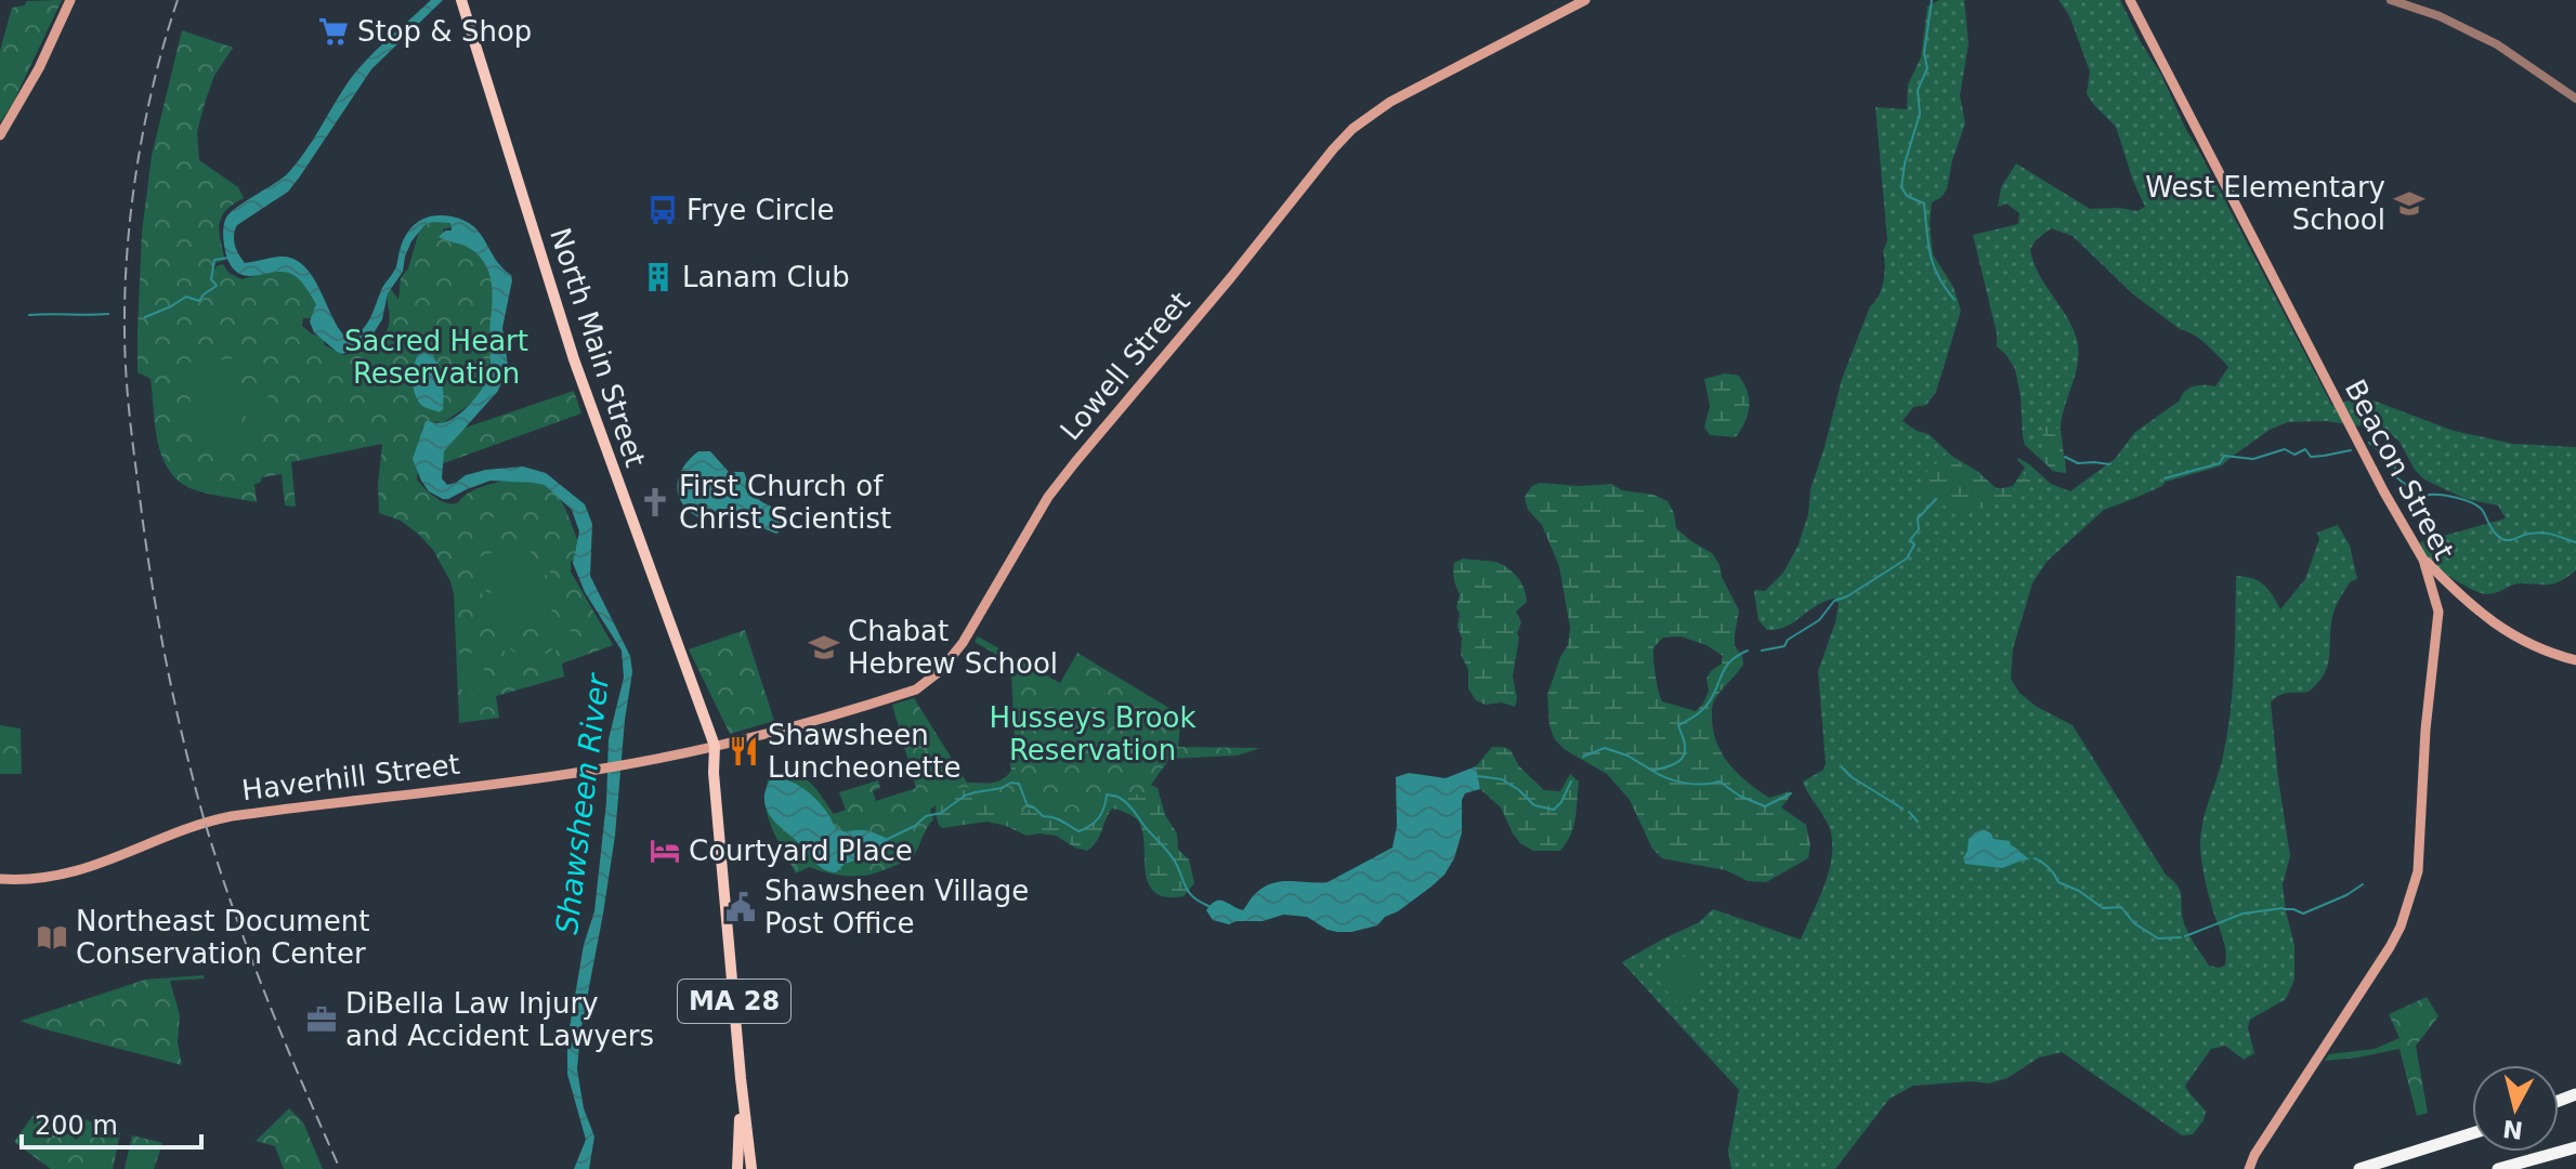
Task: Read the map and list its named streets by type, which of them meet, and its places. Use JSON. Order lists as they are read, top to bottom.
{
  "streets": {
    "main road": [
      "North Main Street",
      "Lowell Street",
      "Beacon Street",
      "Haverhill Street",
      "MA 28"
    ]
  },
  "crossings": [
    ["North Main Street", "Lowell Street"],
    ["North Main Street", "Haverhill Street"],
    ["North Main Street", "MA 28"],
    ["Lowell Street", "Haverhill Street"]
  ],
  "water": ["Shawsheen River"],
  "parks": ["Sacred Heart Reservation", "Husseys Brook Reservation"],
  "places": {
    "supermarket": ["Stop & Shop"],
    "school or university": ["West Elementary School", "Chabat Hebrew School"],
    "bus stop": ["Frye Circle"],
    "building": ["Lanam Club"],
    "church": ["First Church of Christ Scientist"],
    "restaurant": ["Shawsheen Luncheonette"],
    "hotel": ["Courtyard Place"],
    "public building": ["Shawsheen Village Post Office"],
    "library": ["Northeast Document Conservation Center"],
    "office": ["DiBella Law Injury and Accident Lawyers"]
  },
  "scale_bar": "200 m",
  "north": "bottom"
}
